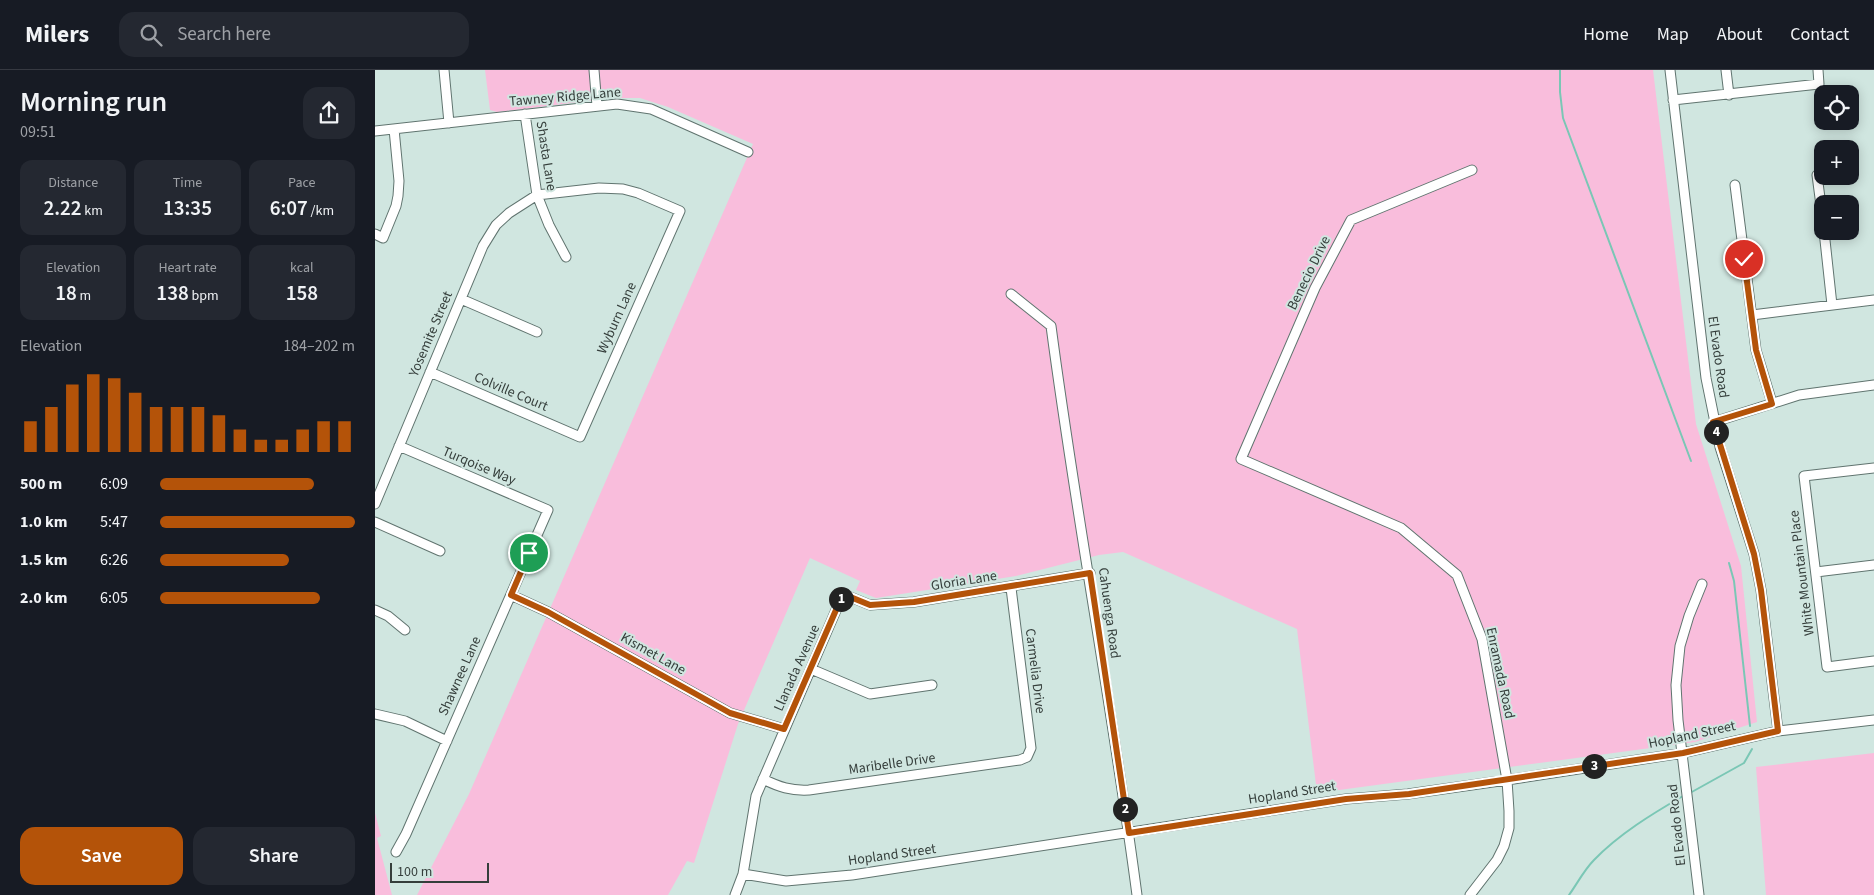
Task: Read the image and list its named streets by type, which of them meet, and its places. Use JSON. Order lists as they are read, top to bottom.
{
  "streets": {
    "street": [
      "Tawney Ridge Lane",
      "Shasta Lane",
      "Benecio Drive",
      "Wyburn Lane",
      "Yosemite Street",
      "El Evado Road",
      "Colville Court",
      "Turqoise Way",
      "White Mountain Place",
      "Gloria Lane",
      "Cahuenga Road",
      "Kismet Lane",
      "Llanada Avenue",
      "Carmelia Drive",
      "Enramada Road",
      "Shawnee Lane",
      "Hopland Street",
      "Maribelle Drive"
    ]
  },
  "crossings": [
    ["Tawney Ridge Lane", "Shasta Lane"],
    ["Shasta Lane", "Wyburn Lane"],
    ["Shasta Lane", "Yosemite Street"],
    ["Benecio Drive", "Enramada Road"],
    ["Wyburn Lane", "Yosemite Street"],
    ["Wyburn Lane", "Colville Court"],
    ["Yosemite Street", "Colville Court"],
    ["Yosemite Street", "Turqoise Way"],
    ["El Evado Road", "Hopland Street"],
    ["Turqoise Way", "Shawnee Lane"],
    ["Gloria Lane", "Cahuenga Road"],
    ["Gloria Lane", "Llanada Avenue"],
    ["Gloria Lane", "Carmelia Drive"],
    ["Cahuenga Road", "Hopland Street"],
    ["Kismet Lane", "Llanada Avenue"],
    ["Kismet Lane", "Shawnee Lane"],
    ["Llanada Avenue", "Hopland Street"],
    ["Llanada Avenue", "Maribelle Drive"],
    ["Carmelia Drive", "Maribelle Drive"],
    ["Enramada Road", "Hopland Street"]
  ],
  "scale_bar": "100 m",
  "page": {
    "header": "Milers",
    "search": "Search here",
    "nav": [
      "Home",
      "Map",
      "About",
      "Contact"
    ],
    "heading": ["Morning run", "09:51"],
    "map_buttons": ["+", "−"],
    "stats": [
      ["Distance", "2.22 km"],
      ["Time", "13:35"],
      ["Pace", "6:07 /km"],
      ["Elevation", "18 m"],
      ["Heart rate", "138 bpm"],
      ["kcal", "158"]
    ],
    "chart": ["Elevation", "184–202 m"],
    "pins": [
      "4",
      "1",
      "3",
      "2"
    ],
    "list": [
      {
        "name": "500 m",
        "note": "6:09"
      },
      {
        "name": "1.0 km",
        "note": "5:47"
      },
      {
        "name": "1.5 km",
        "note": "6:26"
      },
      {
        "name": "2.0 km",
        "note": "6:05"
      }
    ],
    "buttons": ["Save", "Share"],
    "scale": "100 m"
  }
}
